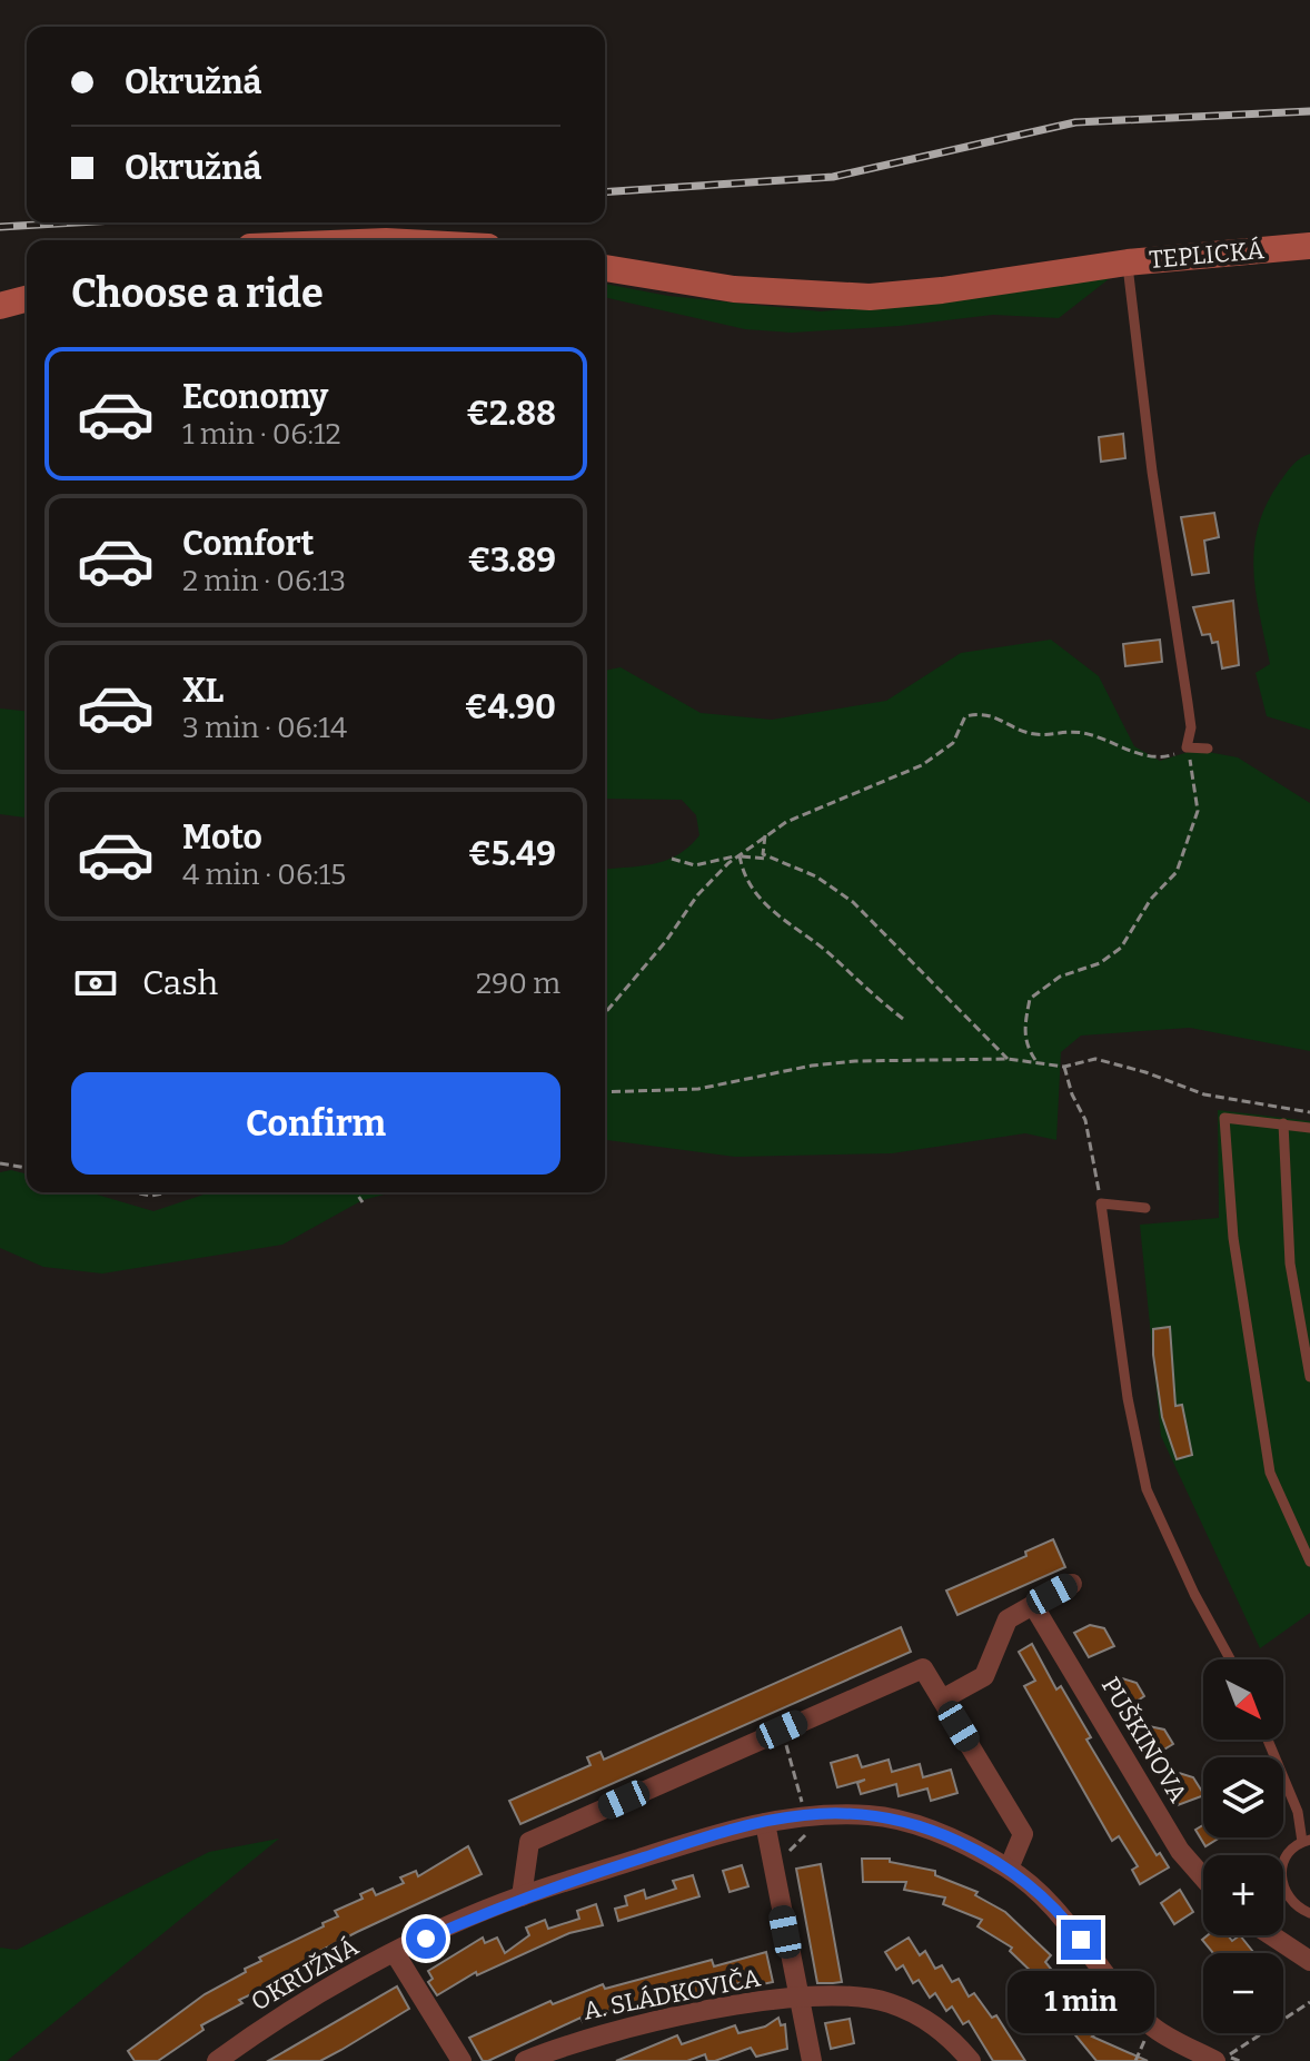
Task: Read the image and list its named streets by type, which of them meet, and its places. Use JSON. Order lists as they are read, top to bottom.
{
  "streets": {
    "main road": ["TEPLICKÁ"],
    "street": ["PUŠKINOVA", "OKRUŽNÁ", "A. SLÁDKOVIČA"]
  },
  "north": "bottom right",
  "page": {
    "banner": ["Okružná", "Okružná"],
    "heading": "Choose a ride",
    "list": [
      {
        "name": "Economy",
        "note": "1 min · 06:12",
        "value": "€2.88"
      },
      {
        "name": "Comfort",
        "note": "2 min · 06:13",
        "value": "€3.89"
      },
      {
        "name": "XL",
        "note": "3 min · 06:14",
        "value": "€4.90"
      },
      {
        "name": "Moto",
        "note": "4 min · 06:15",
        "value": "€5.49"
      }
    ],
    "pay": ["Cash", "290 m"],
    "buttons": "Confirm",
    "map_buttons": ["+", "−"],
    "bubble": "1 min"
  }
}
